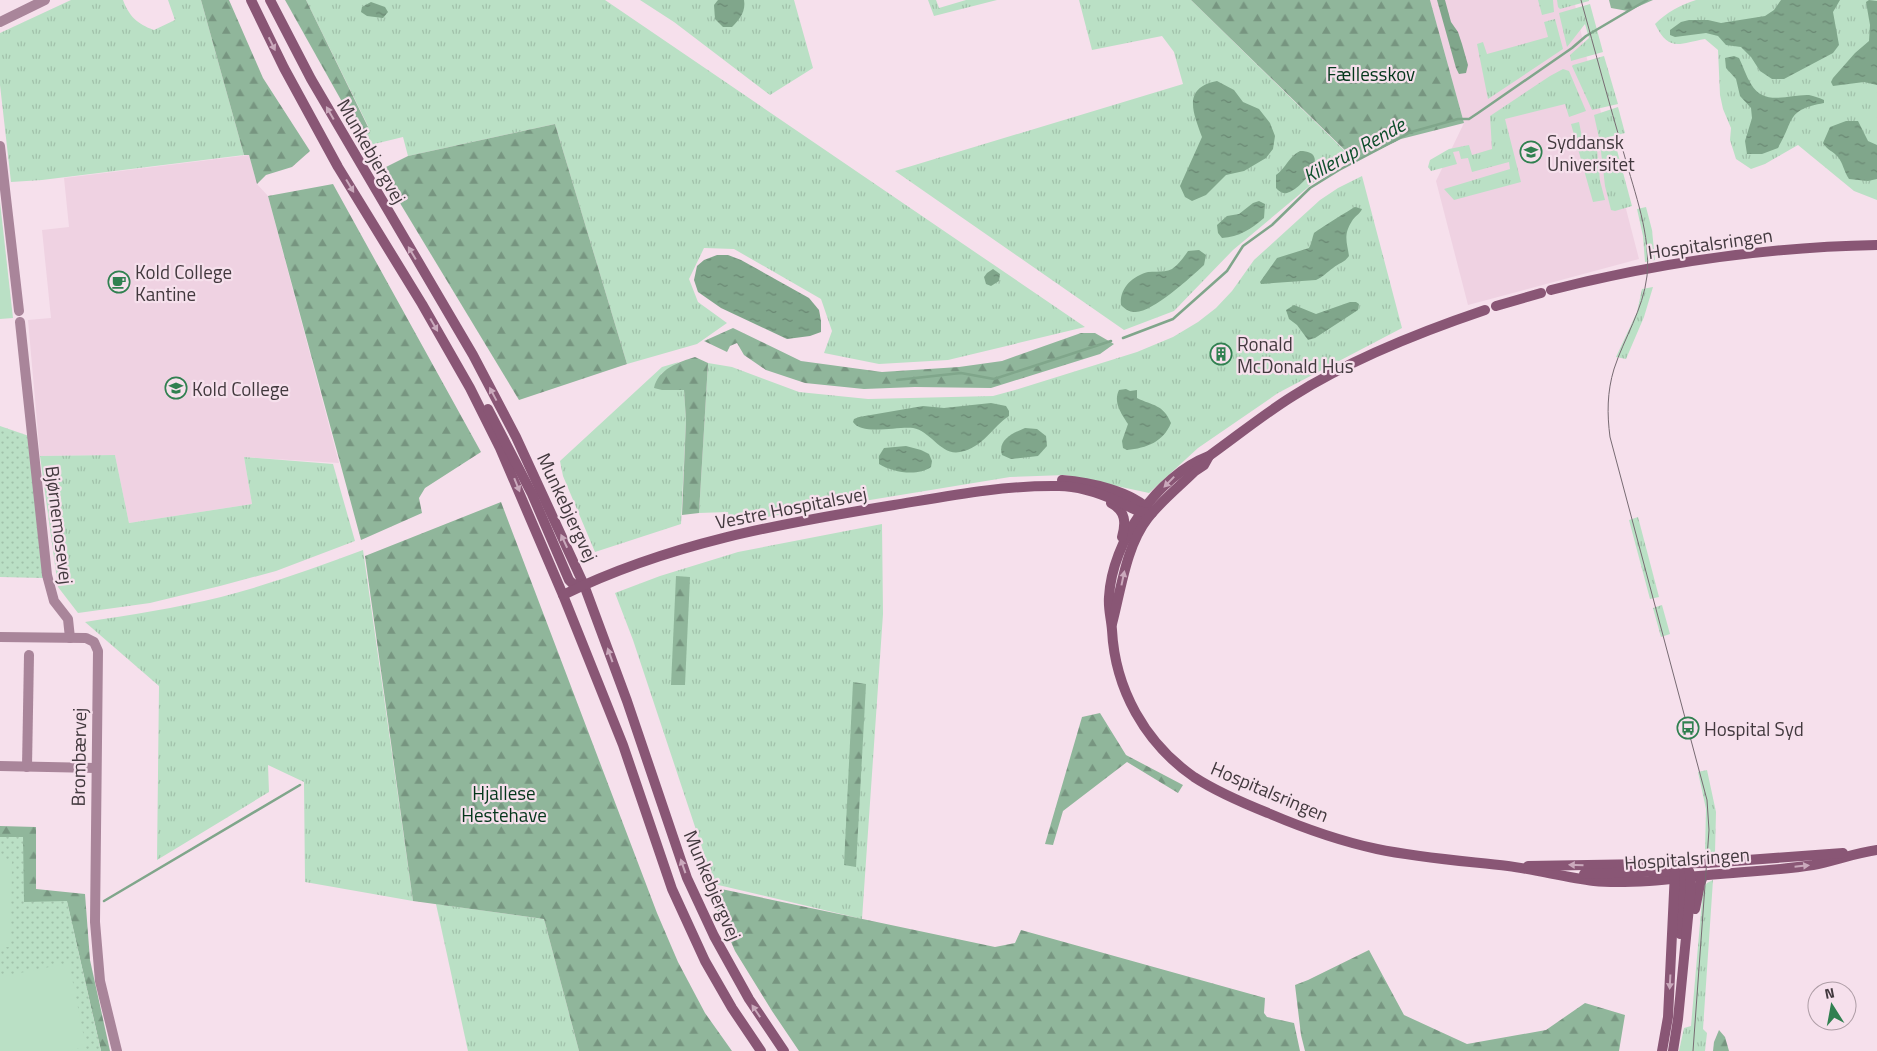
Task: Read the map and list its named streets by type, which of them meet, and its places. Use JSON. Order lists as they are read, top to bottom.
{
  "streets": {
    "street": [
      "Munkebjergvej",
      "Hospitalsringen",
      "Vestre Hospitalsvej",
      "Bjørnemosevej",
      "Brombærvej"
    ]
  },
  "crossings": [
    ["Munkebjergvej", "Vestre Hospitalsvej"],
    ["Hospitalsringen", "Vestre Hospitalsvej"],
    ["Bjørnemosevej", "Brombærvej"]
  ],
  "water": ["Killerup Rende"],
  "parks": ["Fællesskov", "Hjallese Hestehave"],
  "places": {
    "school or university": ["Syddansk Universitet", "Kold College"],
    "cafe": ["Kold College Kantine"],
    "building": ["Ronald McDonald Hus"],
    "bus stop": ["Hospital Syd"]
  },
  "north": "top"
}
